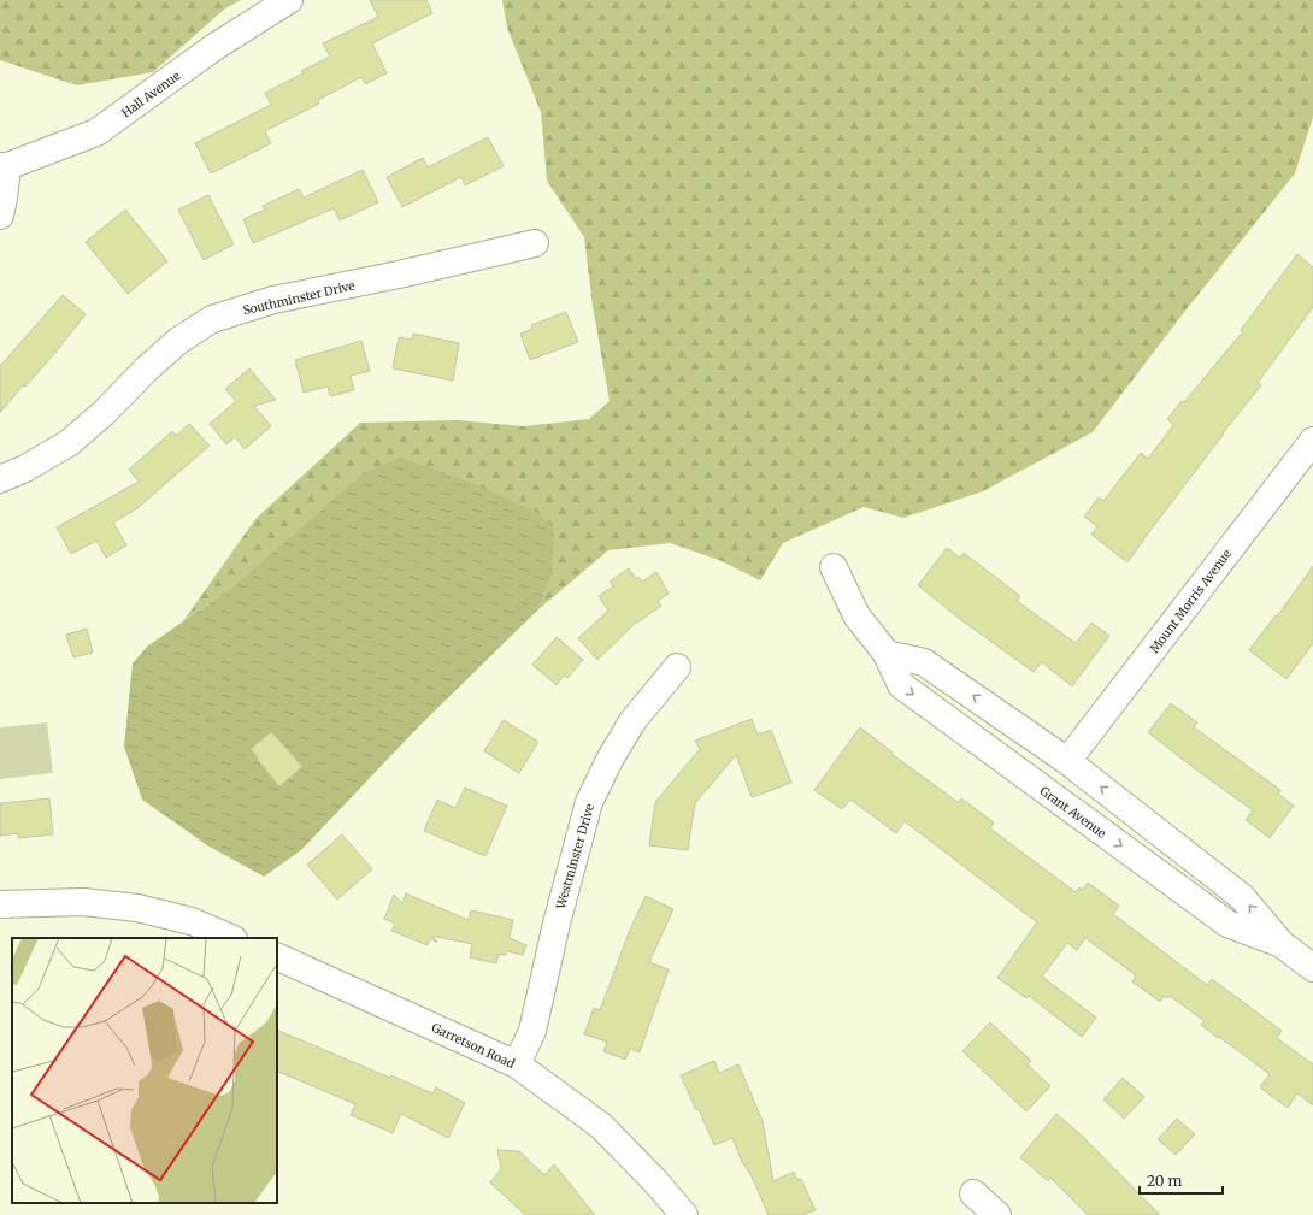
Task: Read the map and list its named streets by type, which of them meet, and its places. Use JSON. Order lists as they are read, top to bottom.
{
  "streets": {
    "street": [
      "Hall Avenue",
      "Southminster Drive",
      "Mount Morris Avenue",
      "Grant Avenue",
      "Westminster Drive",
      "Garretson Road"
    ]
  },
  "crossings": [
    ["Mount Morris Avenue", "Grant Avenue"],
    ["Westminster Drive", "Garretson Road"]
  ],
  "scale_bar": "20 m"
}
